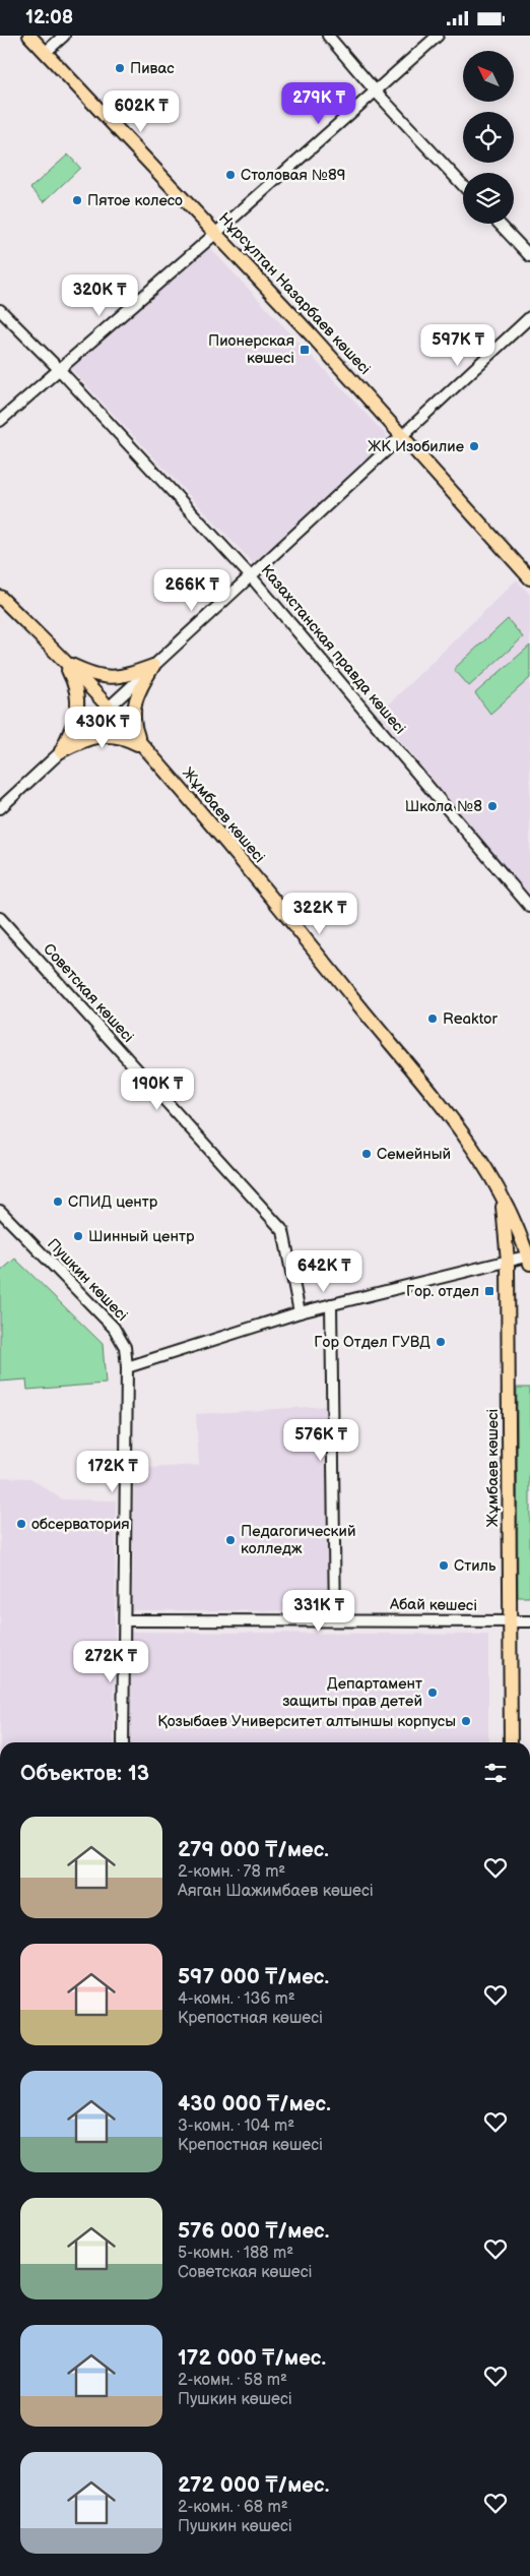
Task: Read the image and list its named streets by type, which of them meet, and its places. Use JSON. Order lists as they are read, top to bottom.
{
  "streets": {
    "main road": ["Нұрсұлтан Назарбаев көшесі", "Жұмбаев көшесі"],
    "street": [
      "Казахстанская правда көшесі",
      "Советская көшесі",
      "Пушкин көшесі",
      "Абай көшесі"
    ]
  },
  "crossings": [
    ["Жұмбаев көшесі", "Абай көшесі"],
    ["Пушкин көшесі", "Абай көшесі"]
  ],
  "places": {
    "other": [
      "Пивас",
      "Столовая №89",
      "Пятое колесо",
      "ЖК Изобилие",
      "Школа №8",
      "Reaktor",
      "Семейный",
      "СПИД центр",
      "Шинный центр",
      "Гор Отдел ГУВД",
      "обсерватория",
      "Педагогический колледж",
      "Стиль",
      "Департамент защиты прав детей",
      "Қозыбаев Университет алтыншы корпусы"
    ],
    "transit": ["Пионерская көшесі", "Гор. отдел"]
  },
  "north": "top left",
  "page": {
    "status": "12:08",
    "price": [
      "279K ₸",
      "602K ₸",
      "320K ₸",
      "597K ₸",
      "266K ₸",
      "430K ₸",
      "322K ₸",
      "190K ₸",
      "642K ₸",
      "576K ₸",
      "172K ₸",
      "331K ₸",
      "272K ₸"
    ],
    "heading": "Объектов: 13",
    "list": [
      {
        "name": "279 000 ₸/мес.",
        "note": "2-комн. · 78 m² · Аяган Шажимбаев көшесі"
      },
      {
        "name": "597 000 ₸/мес.",
        "note": "4-комн. · 136 m² · Крепостная көшесі"
      },
      {
        "name": "430 000 ₸/мес.",
        "note": "3-комн. · 104 m² · Крепостная көшесі"
      },
      {
        "name": "576 000 ₸/мес.",
        "note": "5-комн. · 188 m² · Советская көшесі"
      },
      {
        "name": "172 000 ₸/мес.",
        "note": "2-комн. · 58 m² · Пушкин көшесі"
      },
      {
        "name": "272 000 ₸/мес.",
        "note": "2-комн. · 68 m² · Пушкин көшесі"
      }
    ]
  }
}
